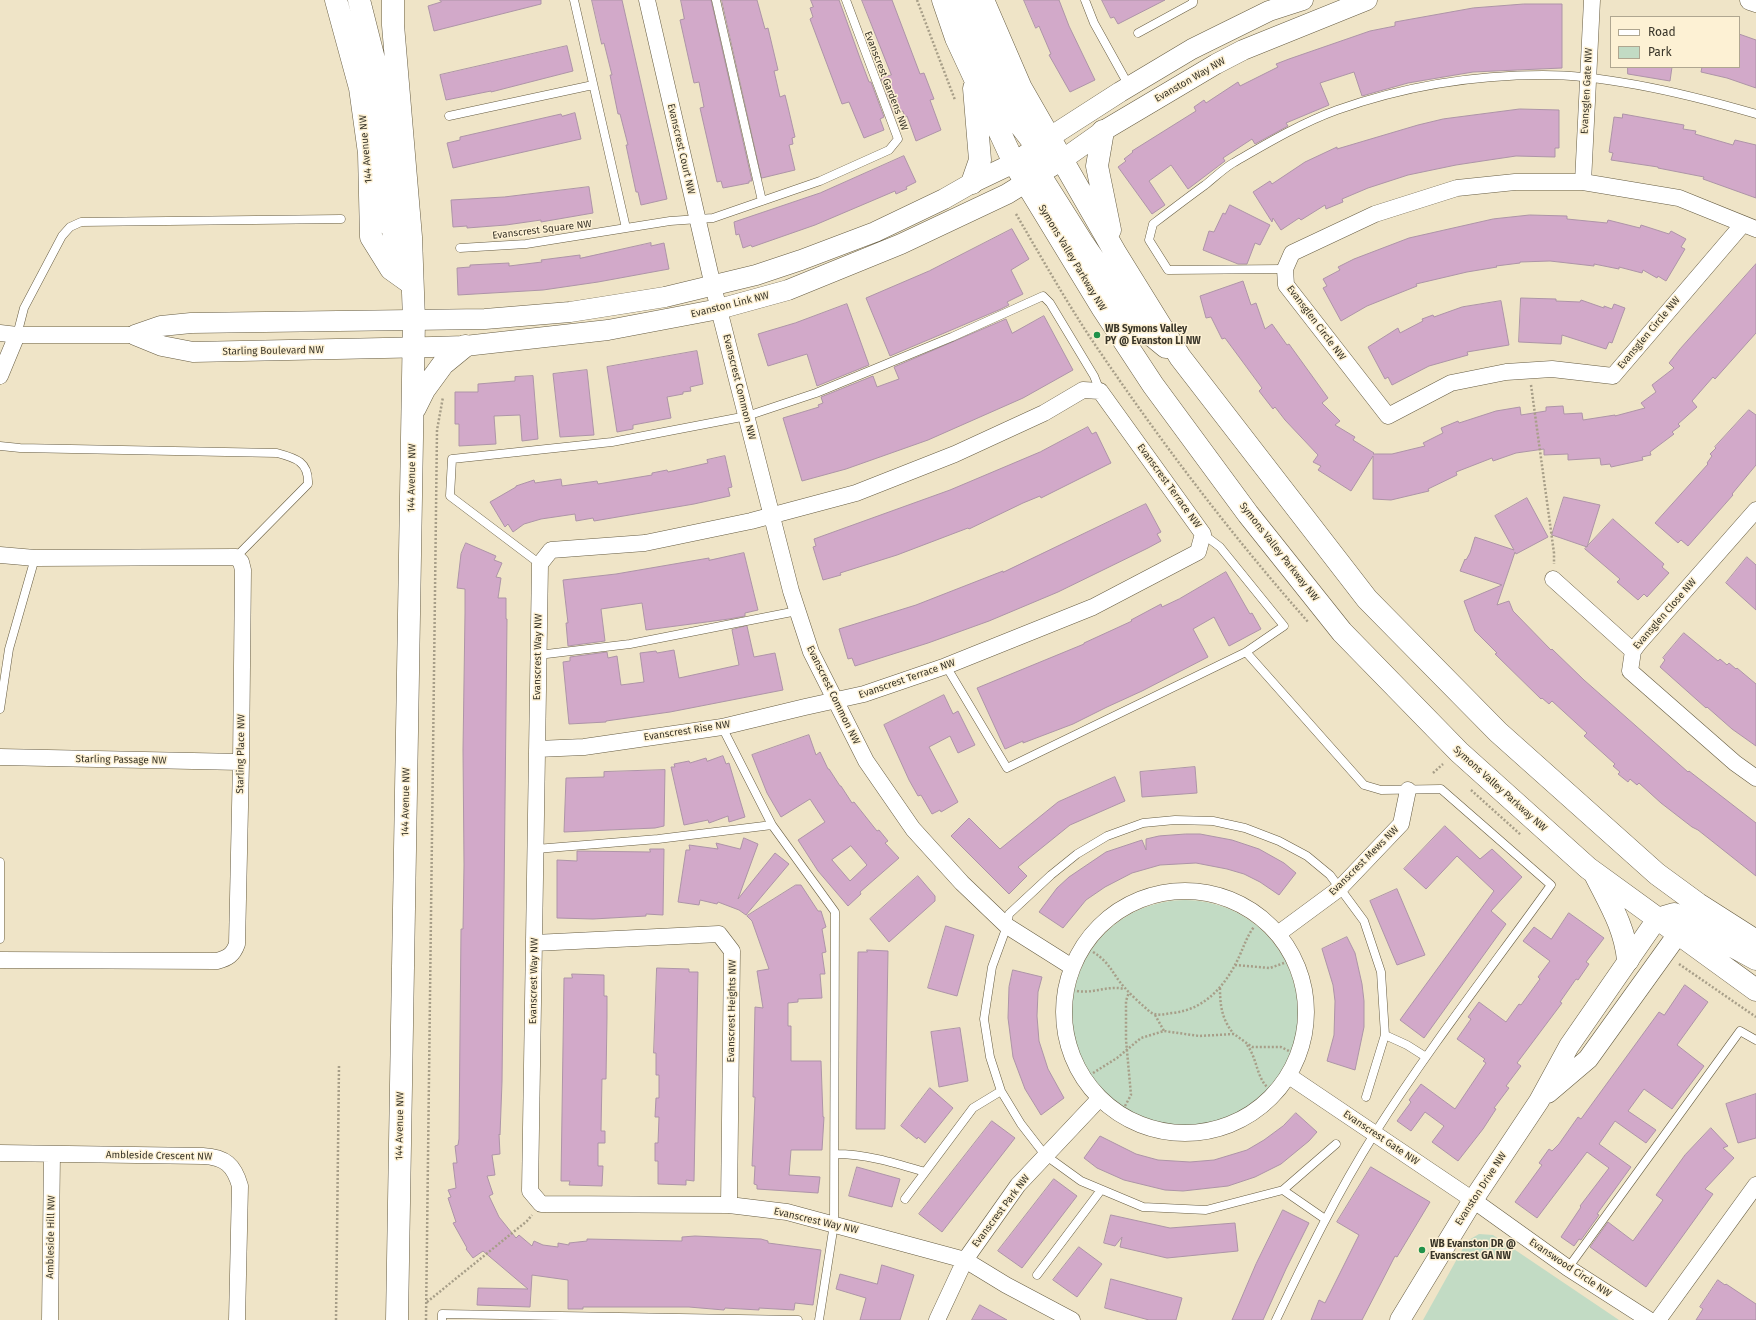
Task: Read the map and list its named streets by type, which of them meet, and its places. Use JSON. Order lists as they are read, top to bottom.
{
  "streets": {
    "main road": ["144 Avenue NW", "Symons Valley Parkway NW"],
    "street": [
      "Evanston Way NW",
      "Evansglen Gate NW",
      "Evanscrest Court NW",
      "Evanston Link NW",
      "Evansglen Circle NW",
      "Starling Boulevard NW",
      "Evanscrest Common NW",
      "Evanscrest Terrace NW",
      "Evansglen Close NW",
      "Evanscrest Way NW",
      "Evanscrest Rise NW",
      "Starling Place NW",
      "Starling Passage NW",
      "Evanscrest Mews NW",
      "Evanscrest Heights NW",
      "Evanscrest Gate NW",
      "Ambleside Crescent NW",
      "Evanston Drive NW",
      "Evanscrest Park NW",
      "Ambleside Hill NW",
      "Evanswood Circle NW"
    ],
    "lane": ["Evanscrest Gardens NW", "Evanscrest Square NW"]
  },
  "crossings": [
    ["Evanston Way NW", "Symons Valley Parkway NW"],
    ["Evanston Way NW", "Evanston Link NW"],
    ["Evanscrest Gardens NW", "Evanscrest Court NW"],
    ["Evanscrest Gardens NW", "Evanscrest Square NW"],
    ["Evansglen Gate NW", "Evansglen Circle NW"],
    ["144 Avenue NW", "Evanston Link NW"],
    ["144 Avenue NW", "Starling Boulevard NW"],
    ["Evanscrest Court NW", "Evanscrest Square NW"],
    ["Evanscrest Court NW", "Evanston Link NW"],
    ["Evanscrest Court NW", "Evanscrest Common NW"],
    ["Symons Valley Parkway NW", "Evanston Link NW"],
    ["Symons Valley Parkway NW", "Evanston Drive NW"],
    ["Evanston Link NW", "Starling Boulevard NW"],
    ["Evanston Link NW", "Evanscrest Common NW"],
    ["Evanscrest Common NW", "Evanscrest Terrace NW"],
    ["Evanscrest Common NW", "Evanscrest Rise NW"],
    ["Evanscrest Terrace NW", "Evanscrest Rise NW"],
    ["Evanscrest Way NW", "Evanscrest Rise NW"],
    ["Evanscrest Way NW", "Evanscrest Heights NW"],
    ["Evanscrest Way NW", "Evanscrest Park NW"],
    ["Starling Place NW", "Starling Passage NW"],
    ["Evanscrest Gate NW", "Evanston Drive NW"],
    ["Evanscrest Gate NW", "Evanswood Circle NW"],
    ["Ambleside Crescent NW", "Ambleside Hill NW"],
    ["Evanston Drive NW", "Evanswood Circle NW"]
  ],
  "places": ["WB Symons Valley PY @ Evanston LI NW", "WB Evanston DR @ Evanscrest GA NW"],
  "legend": ["Road", "Park"]
}
